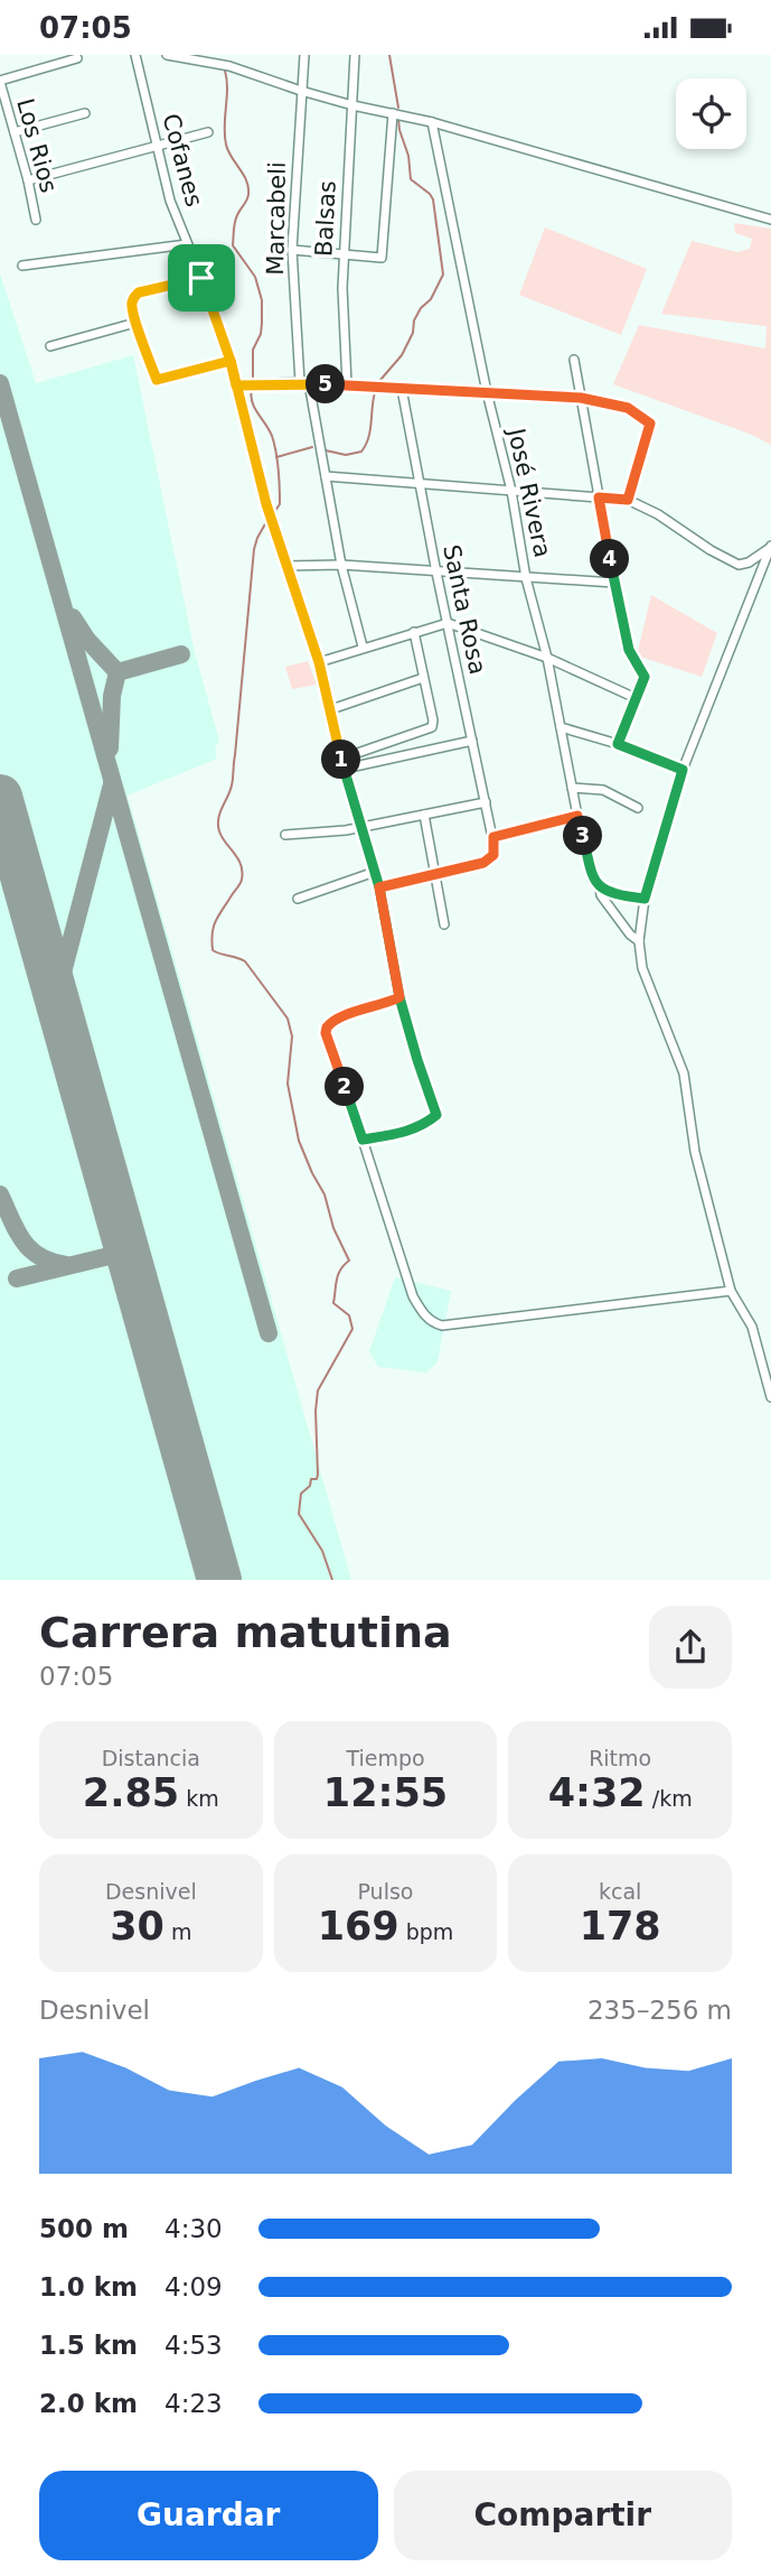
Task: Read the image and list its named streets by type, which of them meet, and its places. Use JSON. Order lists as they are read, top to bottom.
{
  "streets": {
    "street": [
      "Los Rios",
      "Cofanes",
      "Marcabeli",
      "Balsas",
      "José Rivera",
      "Santa Rosa"
    ]
  },
  "page": {
    "status": "07:05",
    "pins": [
      "5",
      "4",
      "1",
      "3",
      "2"
    ],
    "heading": ["Carrera matutina", "07:05"],
    "stats": [
      ["Distancia", "2.85 km"],
      ["Tiempo", "12:55"],
      ["Ritmo", "4:32 /km"],
      ["Desnivel", "30 m"],
      ["Pulso", "169 bpm"],
      ["kcal", "178"]
    ],
    "chart": ["Desnivel", "235–256 m"],
    "list": [
      {
        "name": "500 m",
        "note": "4:30"
      },
      {
        "name": "1.0 km",
        "note": "4:09"
      },
      {
        "name": "1.5 km",
        "note": "4:53"
      },
      {
        "name": "2.0 km",
        "note": "4:23"
      }
    ],
    "buttons": ["Guardar", "Compartir"]
  }
}
